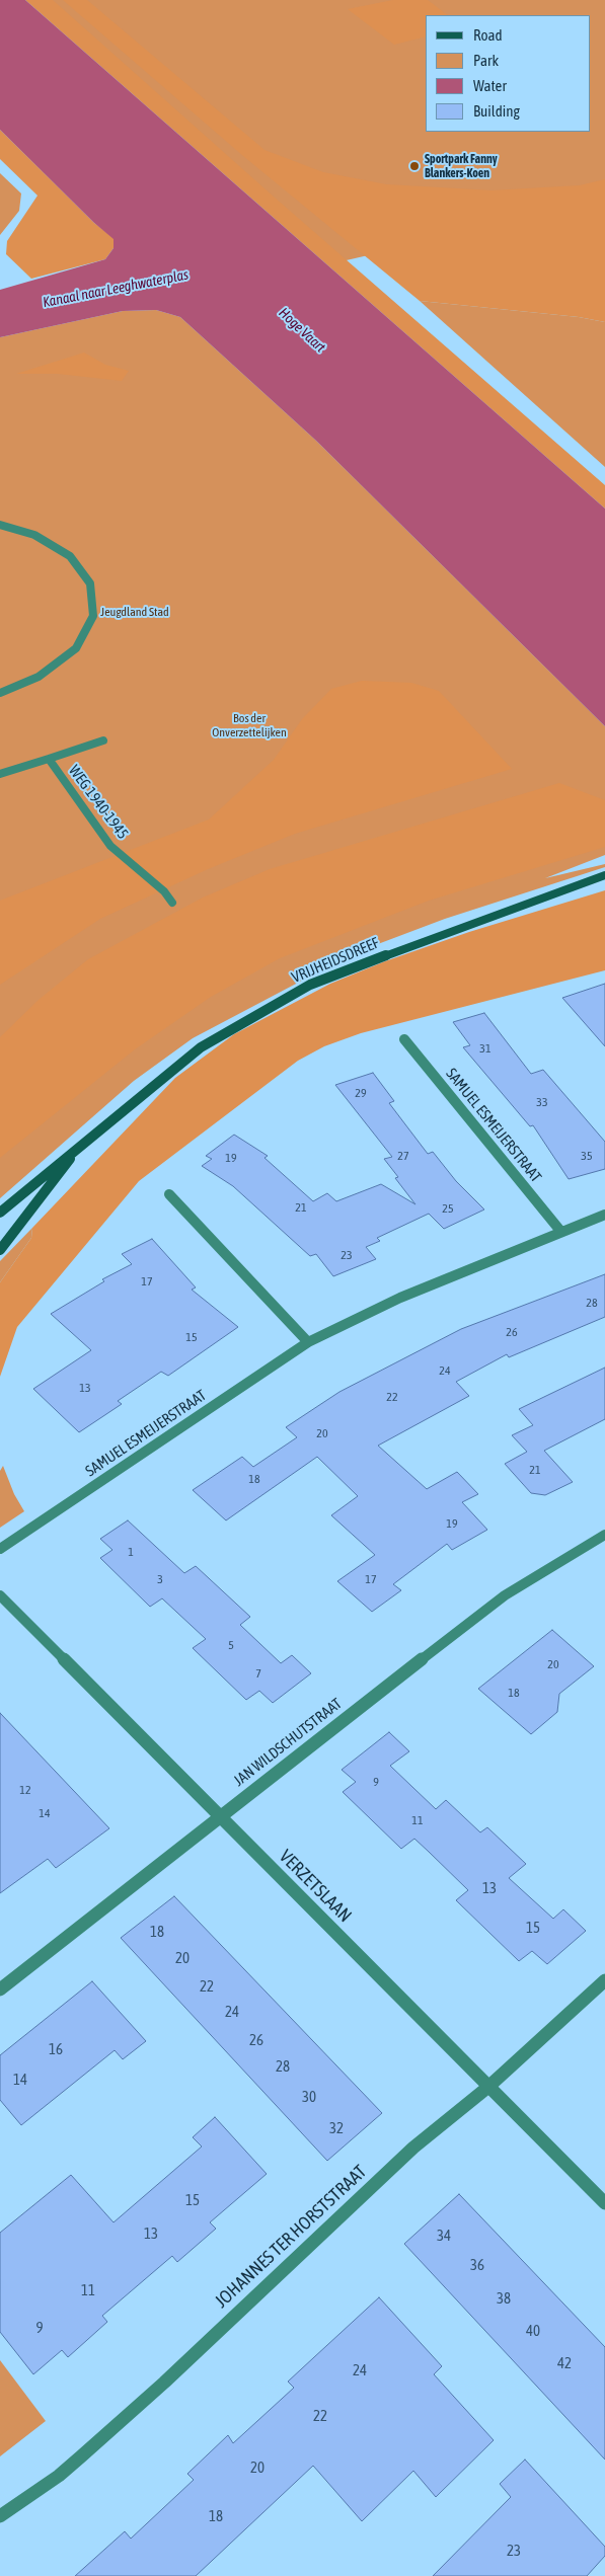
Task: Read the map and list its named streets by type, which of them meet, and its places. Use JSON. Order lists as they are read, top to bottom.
{
  "streets": {
    "main road": ["VRIJHEIDSDREEF"],
    "street": [
      "WEG 1940-1945",
      "SAMUEL ESMEIJERSTRAAT",
      "JAN WILDSCHUTSTRAAT",
      "VERZETSLAAN",
      "JOHANNES TER HORSTSTRAAT"
    ]
  },
  "crossings": [
    ["JAN WILDSCHUTSTRAAT", "VERZETSLAAN"],
    ["VERZETSLAAN", "JOHANNES TER HORSTSTRAAT"]
  ],
  "water": ["Kanaal naar Leeghwaterplas", "Hoge Vaart"],
  "parks": ["Jeugdland Stad", "Bos der Onverzettelijken"],
  "places": ["Sportpark Fanny Blankers-Koen"],
  "house_numbers": [
    "31",
    "29",
    "33",
    "27",
    "35",
    "19",
    "21",
    "25",
    "23",
    "17",
    "28",
    "26",
    "15",
    "24",
    "13",
    "22",
    "20",
    "21",
    "18",
    "19",
    "1",
    "3",
    "17",
    "5",
    "20",
    "7",
    "18",
    "9",
    "12",
    "14",
    "11",
    "13",
    "15",
    "18",
    "20",
    "22",
    "24",
    "26",
    "16",
    "28",
    "14",
    "30",
    "32",
    "15",
    "13",
    "34",
    "36",
    "11",
    "38",
    "9",
    "40",
    "42",
    "24",
    "22",
    "20",
    "18",
    "23"
  ],
  "legend": [
    "Road",
    "Park",
    "Water",
    "Building"
  ]
}
